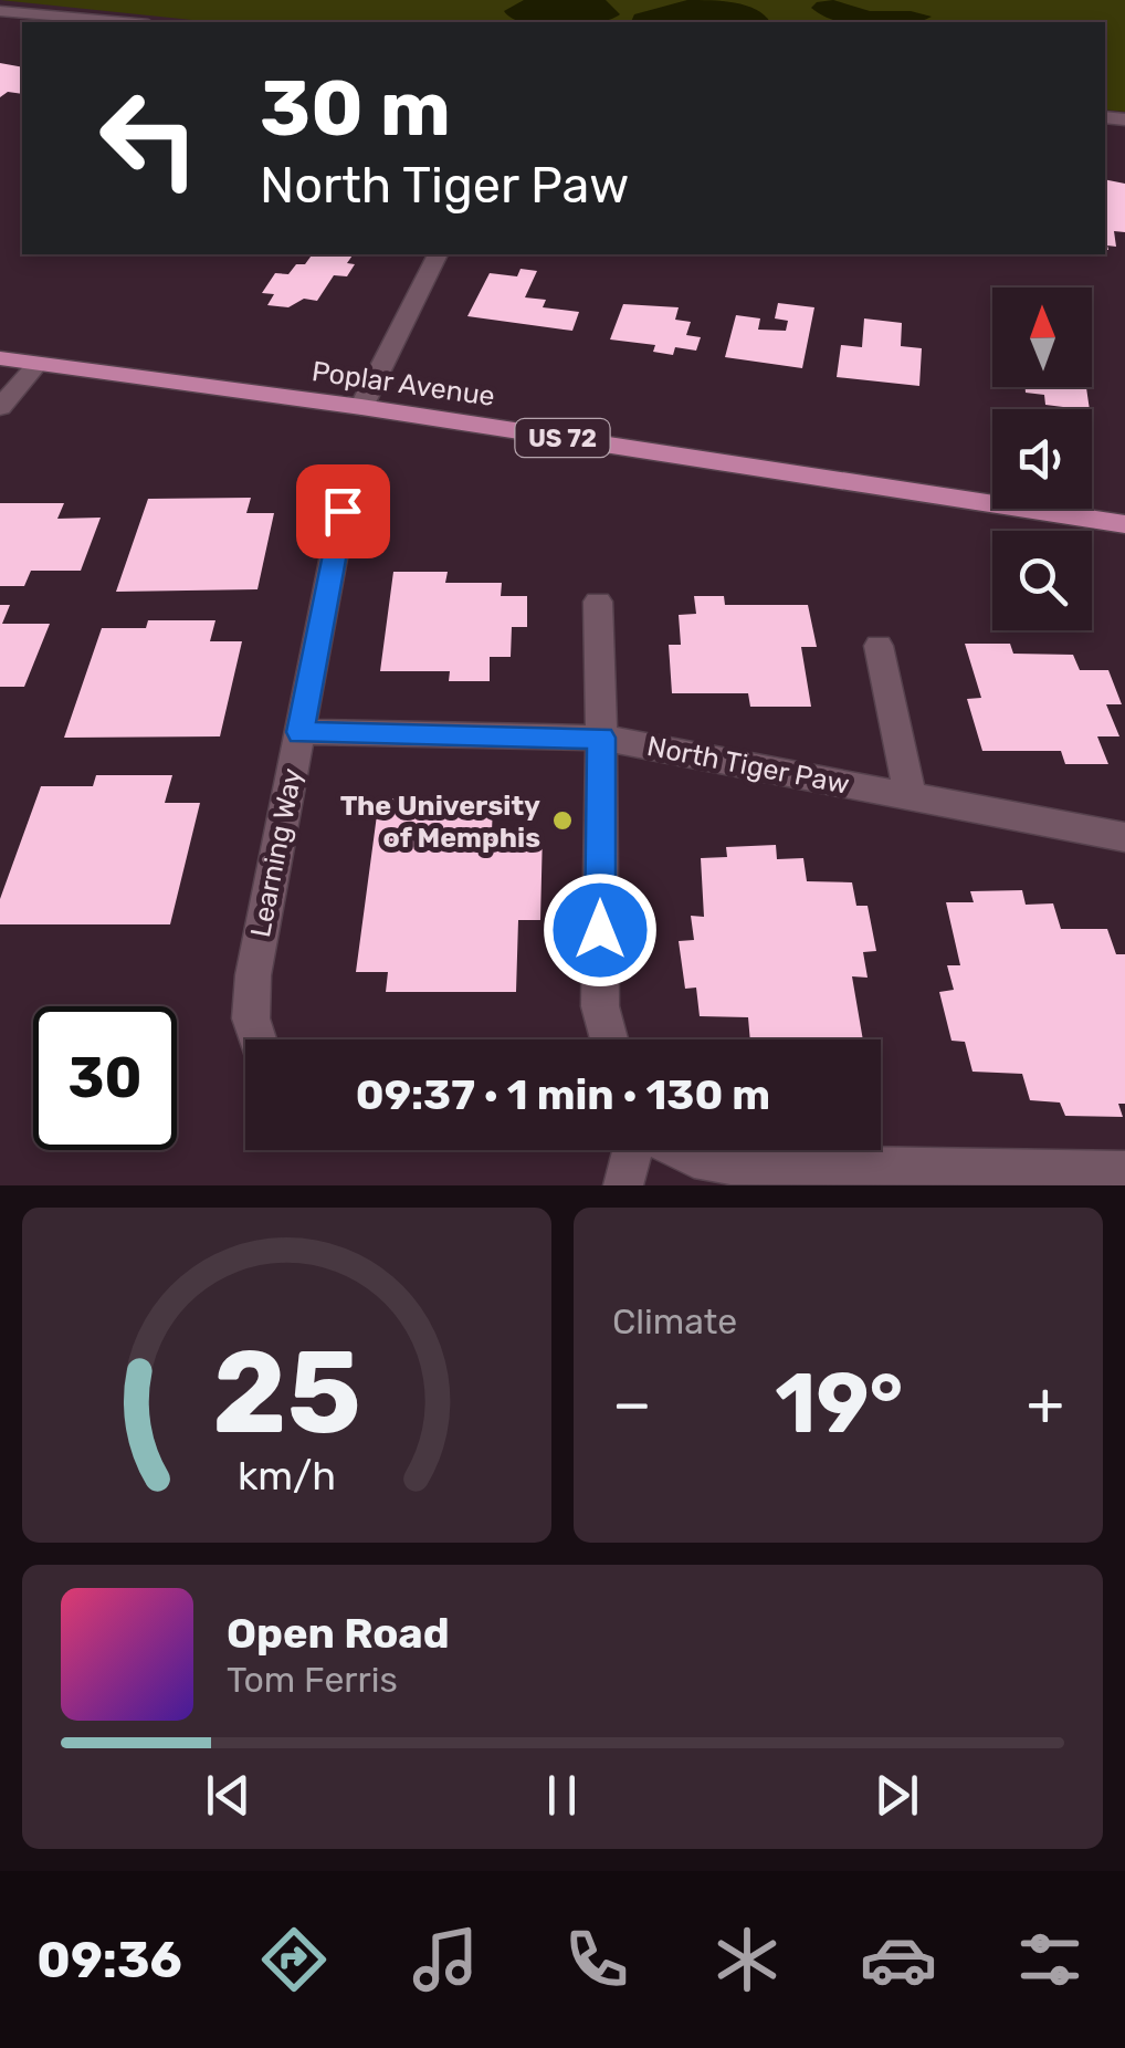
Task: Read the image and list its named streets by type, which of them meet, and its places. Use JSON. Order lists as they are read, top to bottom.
{
  "streets": {
    "main road": ["Poplar Avenue", "US 72"],
    "street": ["North Tiger Paw", "Learning Way"]
  },
  "crossings": [
    ["North Tiger Paw", "Learning Way"]
  ],
  "places": ["The University of Memphis"],
  "north": "top",
  "page": {
    "turn": ["30 m", "North Tiger Paw"],
    "limit": "30",
    "trip": "09:37 · 1 min · 130 m",
    "tile": "Climate",
    "heat": ["−", "19°", "+"],
    "song": ["Open Road", "Tom Ferris"],
    "tabs": "09:36",
    "gauge": ["25", "km/h"]
  }
}
